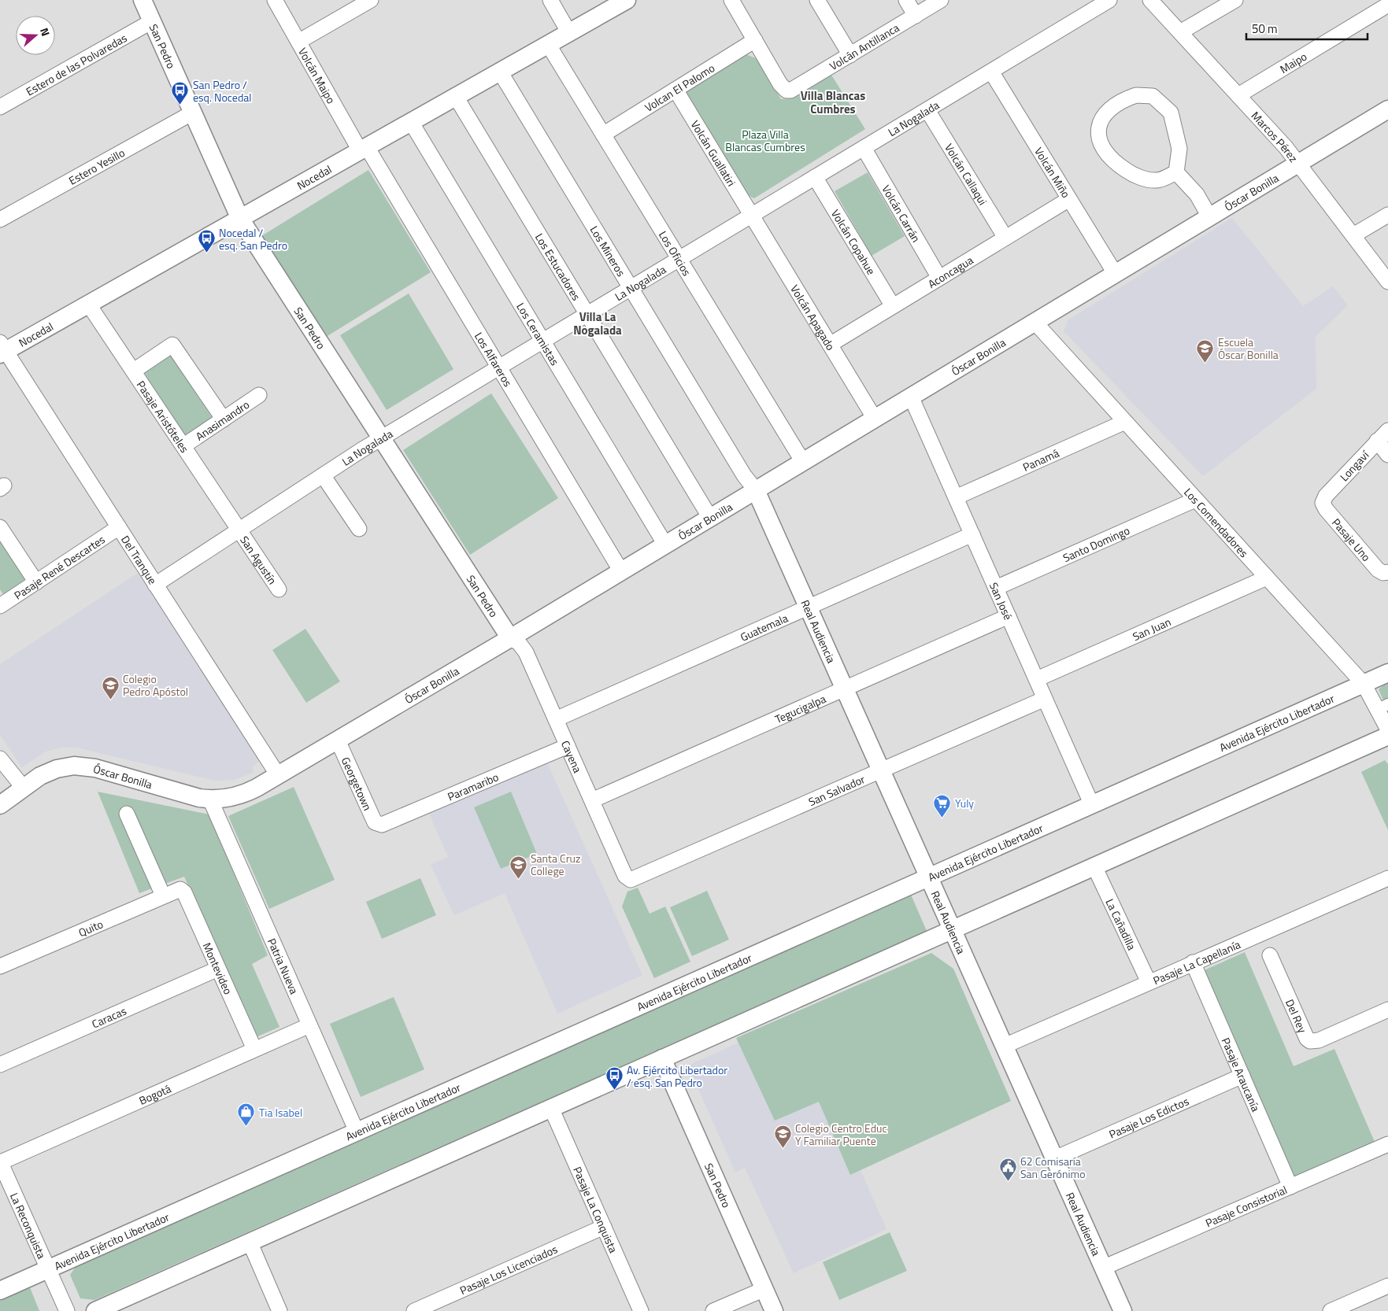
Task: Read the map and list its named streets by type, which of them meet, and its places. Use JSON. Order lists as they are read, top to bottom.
{
  "streets": {
    "street": [
      "San Pedro",
      "Volcán Antillanca",
      "Maipo",
      "Estero de las Polvaredas",
      "Volcán Maipo",
      "Volcan El Palomo",
      "La Nogalada",
      "Marcos Pérez",
      "Volcán Guallatiri",
      "Estero Yesillo",
      "Volcán Miño",
      "Volcán Callaqui",
      "Nocedal",
      "Óscar Bonilla",
      "Volcán Carrán",
      "Volcán Copahue",
      "Los Mineros",
      "Los Oficios",
      "Los Estucadores",
      "Aconcagua",
      "Volcán Apagado",
      "Los Ceramistas",
      "Los Alfareros",
      "Pasaje Aristóteles",
      "Anasimandro",
      "Panamá",
      "Longaví",
      "Los Comendadores",
      "Pasaje Uno",
      "Santo Domingo",
      "Del Tranque",
      "San Agustín",
      "Pasaje René Descartes",
      "San José",
      "Guatemala",
      "San Juan",
      "Real Audiencia",
      "Tegucigalpa",
      "Avenida Ejército Libertador",
      "Cayena",
      "Georgetown",
      "Paramaribo",
      "San Salvador",
      "La Cañadilla",
      "Quito",
      "Pasaje La Capellanía",
      "Patria Nueva",
      "Montevideo",
      "Del Rey",
      "Caracas",
      "Pasaje Araucanía",
      "Bogotá",
      "Pasaje Los Edictos",
      "Pasaje Consistorial",
      "Pasaje La Conquista",
      "La Reconquista",
      "Pasaje Los Licenciados"
    ]
  },
  "crossings": [
    ["San Pedro", "Estero de las Polvaredas"],
    ["San Pedro", "La Nogalada"],
    ["San Pedro", "Estero Yesillo"],
    ["San Pedro", "Nocedal"],
    ["San Pedro", "Óscar Bonilla"],
    ["San Pedro", "Cayena"],
    ["Volcán Antillanca", "Volcan El Palomo"],
    ["Maipo", "Marcos Pérez"],
    ["Volcán Maipo", "Nocedal"],
    ["Volcán Maipo", "Los Alfareros"],
    ["Volcan El Palomo", "Volcán Guallatiri"],
    ["Volcan El Palomo", "Los Oficios"],
    ["La Nogalada", "Volcán Guallatiri"],
    ["La Nogalada", "Volcán Miño"],
    ["La Nogalada", "Volcán Callaqui"],
    ["La Nogalada", "Volcán Carrán"],
    ["La Nogalada", "Volcán Copahue"],
    ["La Nogalada", "Los Mineros"],
    ["La Nogalada", "Los Oficios"],
    ["La Nogalada", "Los Estucadores"],
    ["La Nogalada", "Volcán Apagado"],
    ["La Nogalada", "Los Ceramistas"],
    ["La Nogalada", "Los Alfareros"],
    ["La Nogalada", "Pasaje Aristóteles"],
    ["La Nogalada", "Del Tranque"],
    ["La Nogalada", "San Agustín"],
    ["Marcos Pérez", "Óscar Bonilla"],
    ["Volcán Guallatiri", "Volcán Apagado"],
    ["Volcán Miño", "Óscar Bonilla"],
    ["Volcán Miño", "Aconcagua"],
    ["Volcán Callaqui", "Aconcagua"],
    ["Nocedal", "Los Mineros"],
    ["Nocedal", "Los Oficios"],
    ["Nocedal", "Los Estucadores"],
    ["Nocedal", "Los Ceramistas"],
    ["Nocedal", "Los Alfareros"],
    ["Nocedal", "Pasaje Aristóteles"],
    ["Nocedal", "Del Tranque"],
    ["Óscar Bonilla", "Los Mineros"],
    ["Óscar Bonilla", "Los Oficios"],
    ["Óscar Bonilla", "Los Estucadores"],
    ["Óscar Bonilla", "Volcán Apagado"],
    ["Óscar Bonilla", "Los Ceramistas"],
    ["Óscar Bonilla", "Los Alfareros"],
    ["Óscar Bonilla", "Los Comendadores"],
    ["Óscar Bonilla", "Del Tranque"],
    ["Óscar Bonilla", "San José"],
    ["Óscar Bonilla", "Real Audiencia"],
    ["Óscar Bonilla", "Cayena"],
    ["Óscar Bonilla", "Georgetown"],
    ["Óscar Bonilla", "Patria Nueva"],
    ["Volcán Carrán", "Aconcagua"],
    ["Volcán Copahue", "Aconcagua"],
    ["Los Mineros", "Real Audiencia"],
    ["Aconcagua", "Volcán Apagado"],
    ["Pasaje Aristóteles", "Anasimandro"],
    ["Pasaje Aristóteles", "San Agustín"],
    ["Panamá", "Los Comendadores"],
    ["Panamá", "San José"],
    ["Longaví", "Pasaje Uno"],
    ["Los Comendadores", "Santo Domingo"],
    ["Los Comendadores", "San Juan"],
    ["Los Comendadores", "Avenida Ejército Libertador"],
    ["Santo Domingo", "San José"],
    ["Del Tranque", "Pasaje René Descartes"],
    ["San José", "Guatemala"],
    ["San José", "San Juan"],
    ["San José", "Tegucigalpa"],
    ["San José", "Avenida Ejército Libertador"],
    ["San José", "San Salvador"],
    ["Guatemala", "Real Audiencia"],
    ["Guatemala", "Cayena"],
    ["Real Audiencia", "Tegucigalpa"],
    ["Real Audiencia", "Avenida Ejército Libertador"],
    ["Real Audiencia", "San Salvador"],
    ["Real Audiencia", "Pasaje La Capellanía"],
    ["Real Audiencia", "Pasaje Los Edictos"],
    ["Real Audiencia", "Pasaje Consistorial"],
    ["Tegucigalpa", "Cayena"],
    ["Avenida Ejército Libertador", "Patria Nueva"],
    ["Avenida Ejército Libertador", "La Reconquista"],
    ["Cayena", "Paramaribo"],
    ["Cayena", "San Salvador"],
    ["Georgetown", "Paramaribo"],
    ["La Cañadilla", "Pasaje La Capellanía"],
    ["Quito", "Montevideo"],
    ["Pasaje La Capellanía", "Pasaje Araucanía"],
    ["Patria Nueva", "Bogotá"],
    ["Montevideo", "Caracas"],
    ["Montevideo", "Bogotá"],
    ["Pasaje Araucanía", "Pasaje Los Edictos"],
    ["Pasaje Araucanía", "Pasaje Consistorial"],
    ["Bogotá", "La Reconquista"],
    ["Pasaje La Conquista", "Pasaje Los Licenciados"]
  ],
  "districts": ["Villa Blancas Cumbres", "Villa La Nogalada"],
  "parks": ["Plaza Villa Blancas Cumbres"],
  "places": {
    "bus stop": ["San Pedro / esq. Nocedal", "Nocedal / esq. San Pedro", "Av. Ejército Libertador / esq. San Pedro"],
    "school or university": [
      "Escuela Óscar Bonilla",
      "Colegio Pedro Apóstol",
      "Santa Cruz College",
      "Colegio Centro Educ Y Familiar Puente"
    ],
    "supermarket": ["Yuly"],
    "shop": ["Tia Isabel"],
    "public building": ["62 Comisaría San Gerónimo"]
  },
  "scale_bar": "50 m",
  "north": "right"
}
